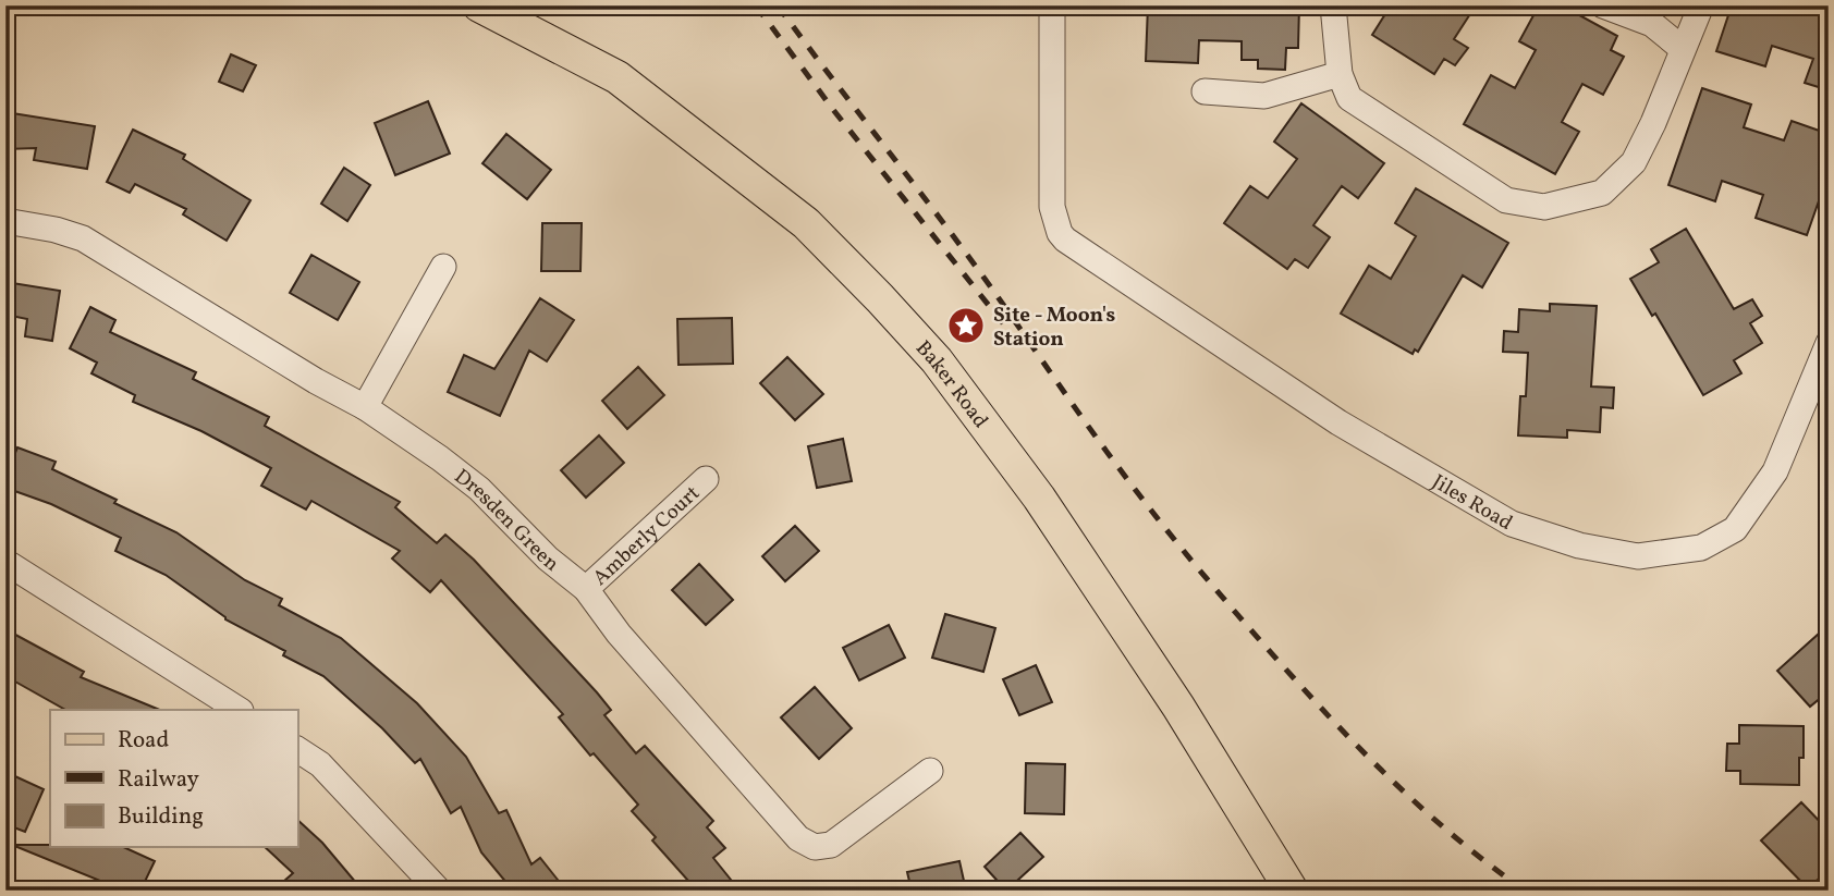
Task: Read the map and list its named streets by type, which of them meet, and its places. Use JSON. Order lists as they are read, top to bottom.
{
  "streets": {
    "main road": ["Baker Road"],
    "street": ["Jiles Road", "Dresden Green", "Amberly Court"]
  },
  "crossings": [
    ["Dresden Green", "Amberly Court"]
  ],
  "places": {
    "place": ["Site - Moon's Station"]
  },
  "legend": ["Road", "Railway", "Building"]
}
